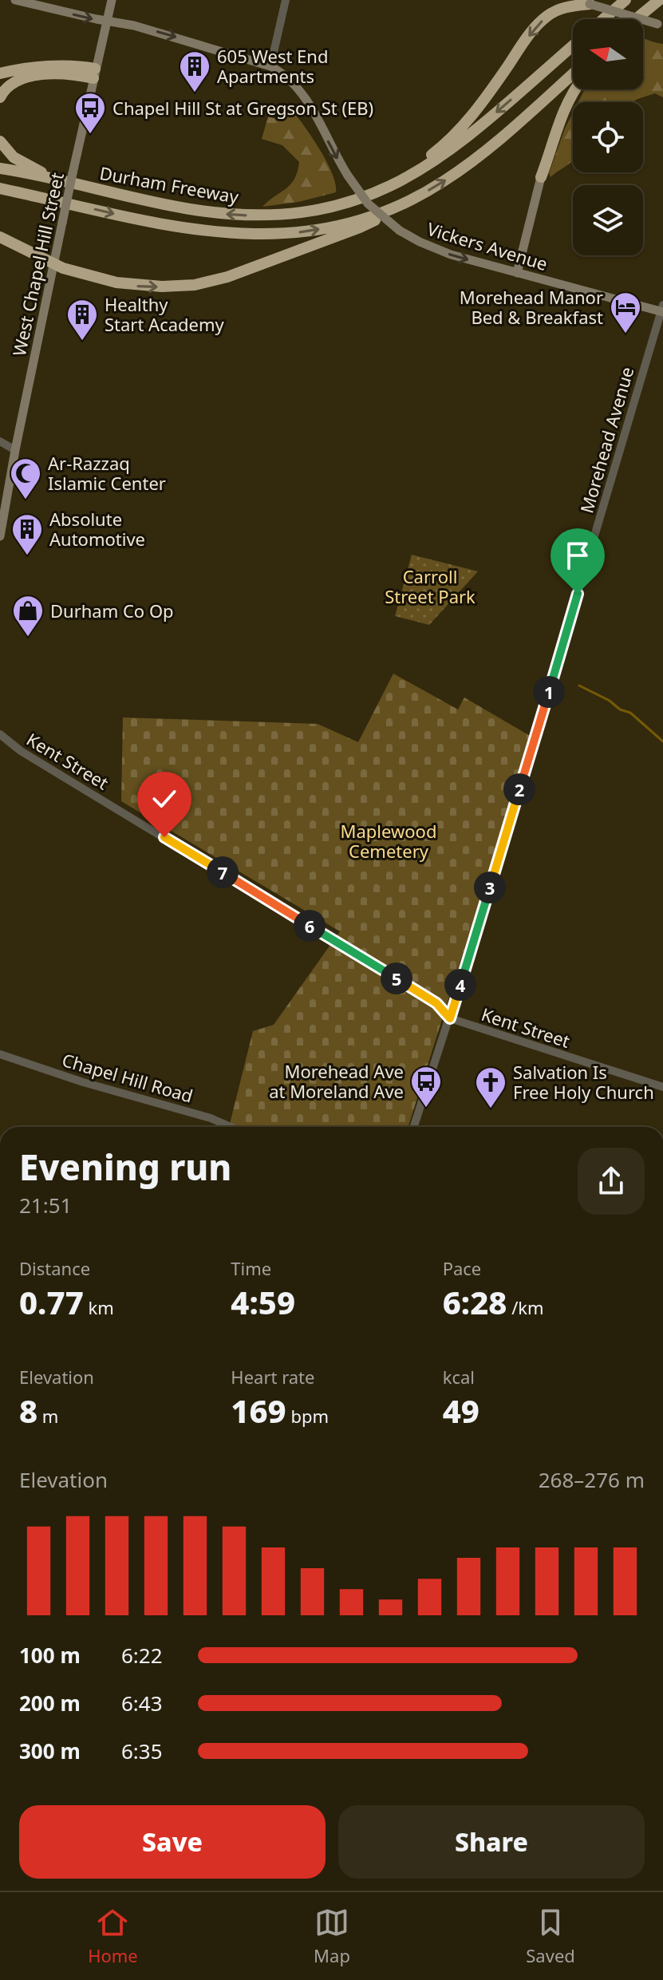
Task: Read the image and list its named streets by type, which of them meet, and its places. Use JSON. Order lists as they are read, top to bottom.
{
  "streets": {
    "highway": ["Durham Freeway"],
    "main road": ["Vickers Avenue", "West Chapel Hill Street"],
    "street": ["Morehead Avenue", "Kent Street", "Chapel Hill Road"]
  },
  "crossings": [
    ["Vickers Avenue", "Morehead Avenue"],
    ["Morehead Avenue", "Kent Street"]
  ],
  "one_way": ["Vickers Avenue"],
  "parks": ["Carroll Street Park", "Maplewood Cemetery"],
  "places": {
    "building": ["605 West End Apartments", "Healthy Start Academy", "Absolute Automotive"],
    "bus stop": ["Chapel Hill St at Gregson St (EB)", "Morehead Ave at Moreland Ave"],
    "hotel": ["Morehead Manor Bed & Breakfast"],
    "mosque": ["Ar-Razzaq Islamic Center"],
    "shop": ["Durham Co Op"],
    "church": ["Salvation Is Free Holy Church"]
  },
  "north": "left",
  "page": {
    "pins": [
      "1",
      "2",
      "7",
      "3",
      "6",
      "5",
      "4"
    ],
    "heading": ["Evening run", "21:51"],
    "stats": [
      ["Distance", "0.77 km"],
      ["Time", "4:59"],
      ["Pace", "6:28 /km"],
      ["Elevation", "8 m"],
      ["Heart rate", "169 bpm"],
      ["kcal", "49"]
    ],
    "chart": ["Elevation", "268–276 m"],
    "list": [
      {
        "name": "100 m",
        "note": "6:22"
      },
      {
        "name": "200 m",
        "note": "6:43"
      },
      {
        "name": "300 m",
        "note": "6:35"
      }
    ],
    "buttons": ["Save", "Share"],
    "tabs": ["Home", "Map", "Saved"]
  }
}
